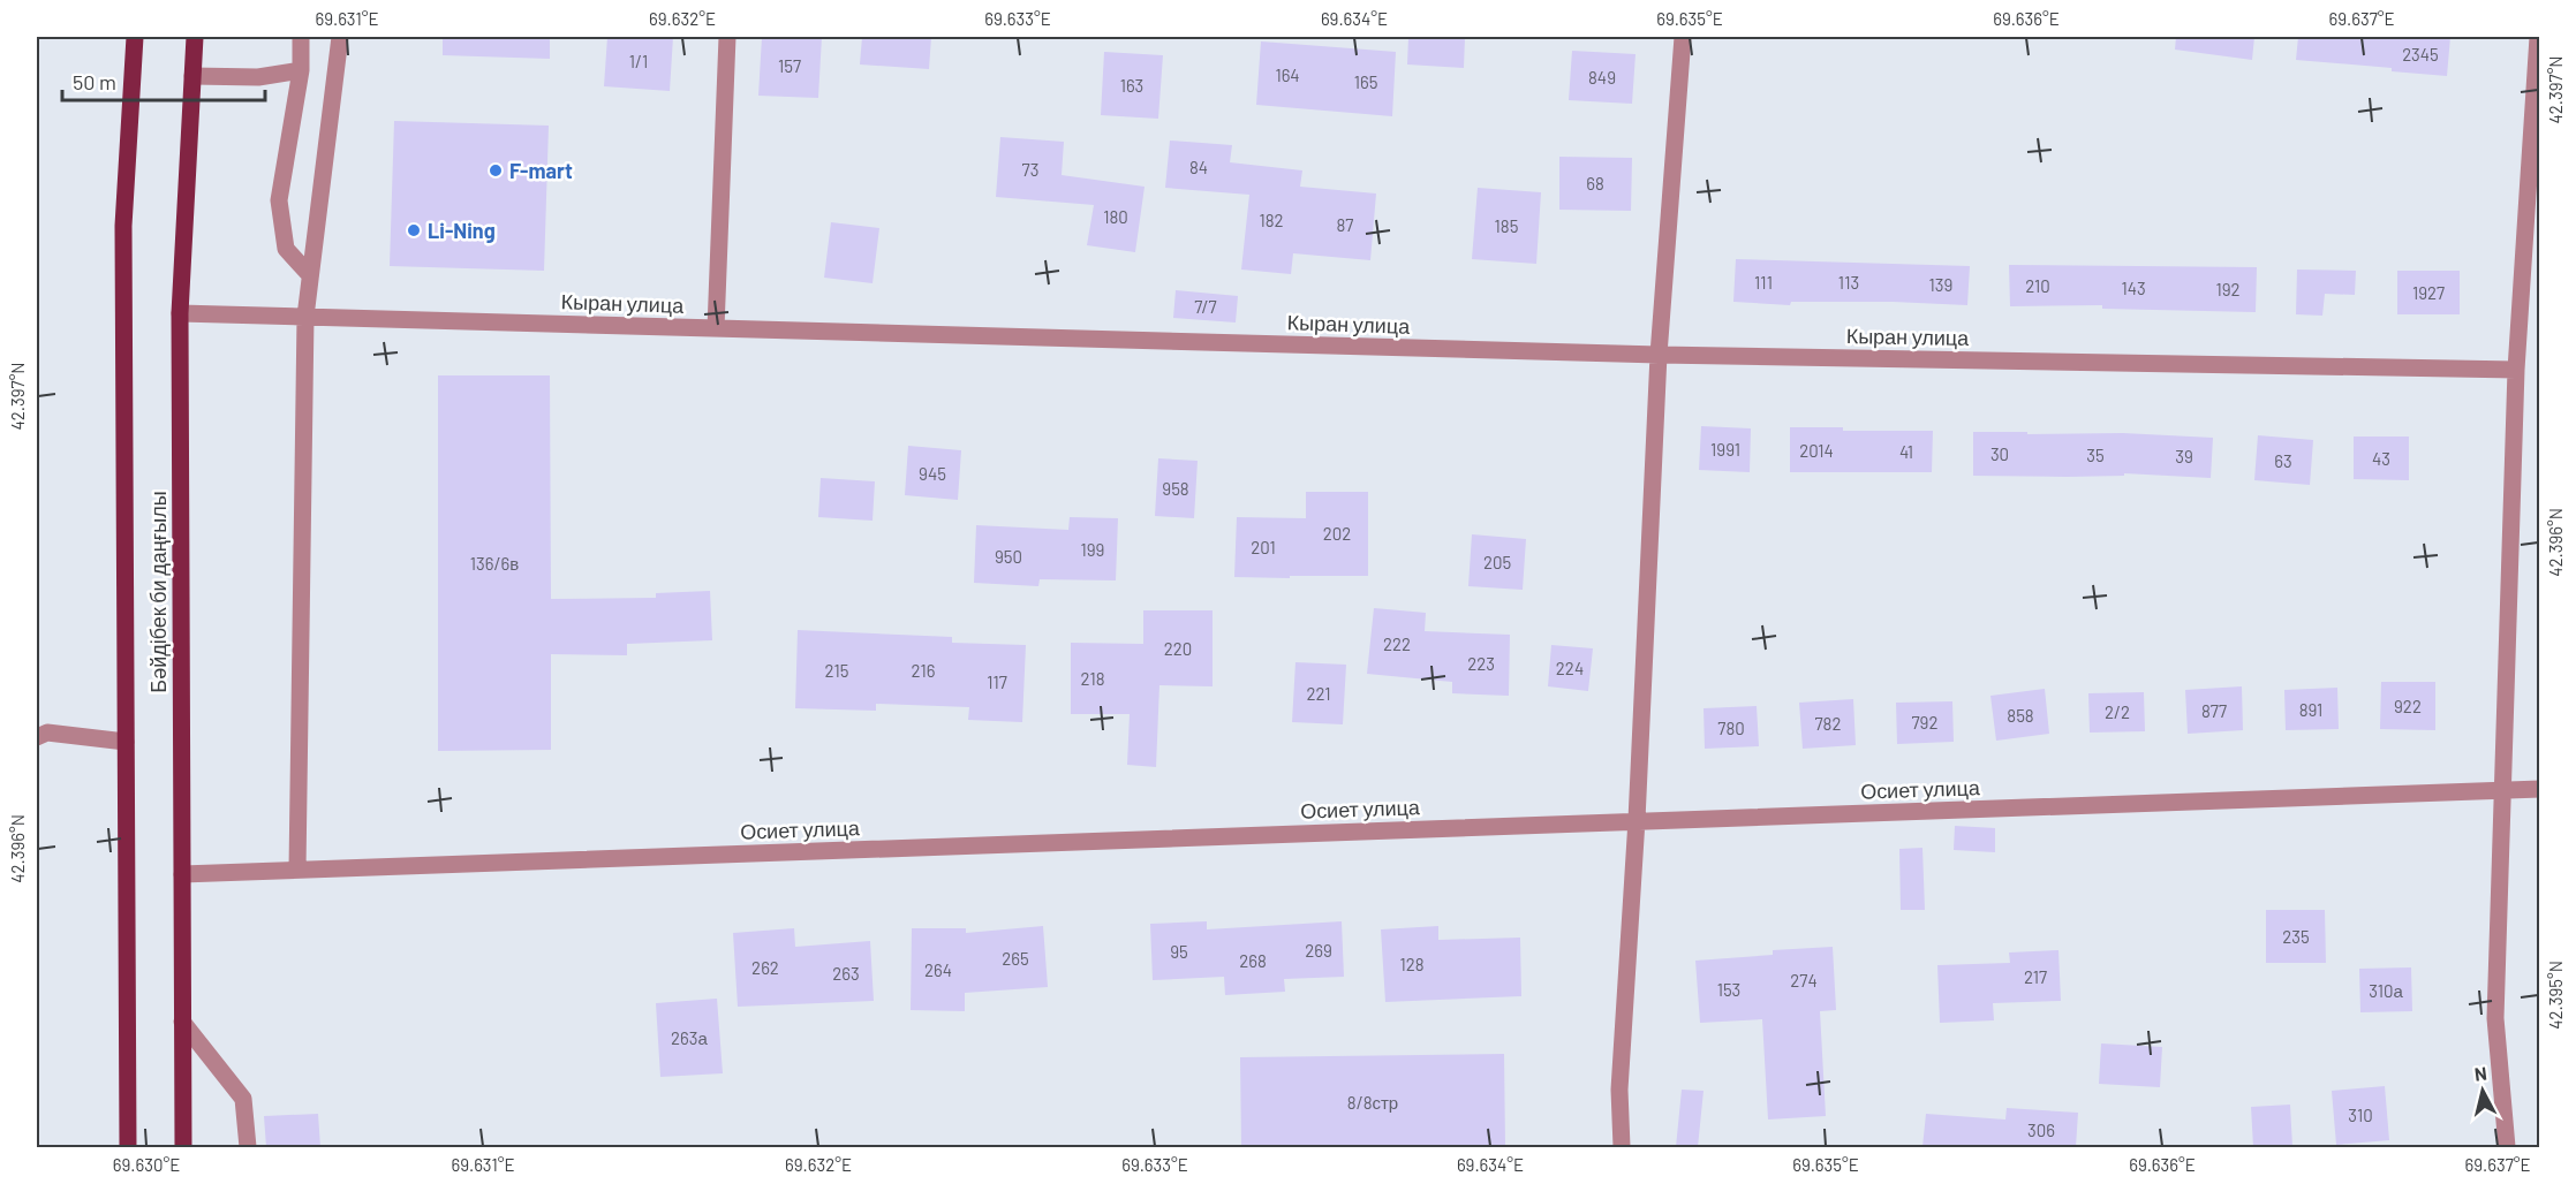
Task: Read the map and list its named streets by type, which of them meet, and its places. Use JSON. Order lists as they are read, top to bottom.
{
  "streets": {
    "main road": ["Бәйдібек би даңғылы"],
    "street": ["Кыран улица", "Осиет улица"]
  },
  "crossings": [
    ["Кыран улица", "Бәйдібек би даңғылы"],
    ["Бәйдібек би даңғылы", "Осиет улица"]
  ],
  "places": ["F-mart", "Li-Ning"],
  "house_numbers": [
    "2345",
    "1/1",
    "157",
    "164",
    "849",
    "165",
    "163",
    "84",
    "73",
    "68",
    "180",
    "182",
    "87",
    "185",
    "111",
    "113",
    "139",
    "210",
    "143",
    "192",
    "1927",
    "7/7",
    "1991",
    "2014",
    "41",
    "30",
    "35",
    "39",
    "43",
    "63",
    "945",
    "958",
    "202",
    "201",
    "199",
    "950",
    "205",
    "136/6в",
    "222",
    "220",
    "223",
    "224",
    "215",
    "216",
    "218",
    "117",
    "221",
    "922",
    "891",
    "877",
    "2/2",
    "858",
    "792",
    "782",
    "780",
    "235",
    "269",
    "95",
    "265",
    "268",
    "128",
    "262",
    "264",
    "263",
    "217",
    "274",
    "153",
    "310а",
    "263а",
    "8/8стр",
    "310",
    "306"
  ],
  "scale_bar": "50 m",
  "north": "top",
  "coordinates": [
    "69.631°E",
    "69.632°E",
    "69.633°E",
    "69.634°E",
    "69.635°E",
    "69.636°E",
    "69.637°E",
    "42.397°N",
    "42.396°N",
    "42.395°N",
    "69.630°E"
  ]
}
